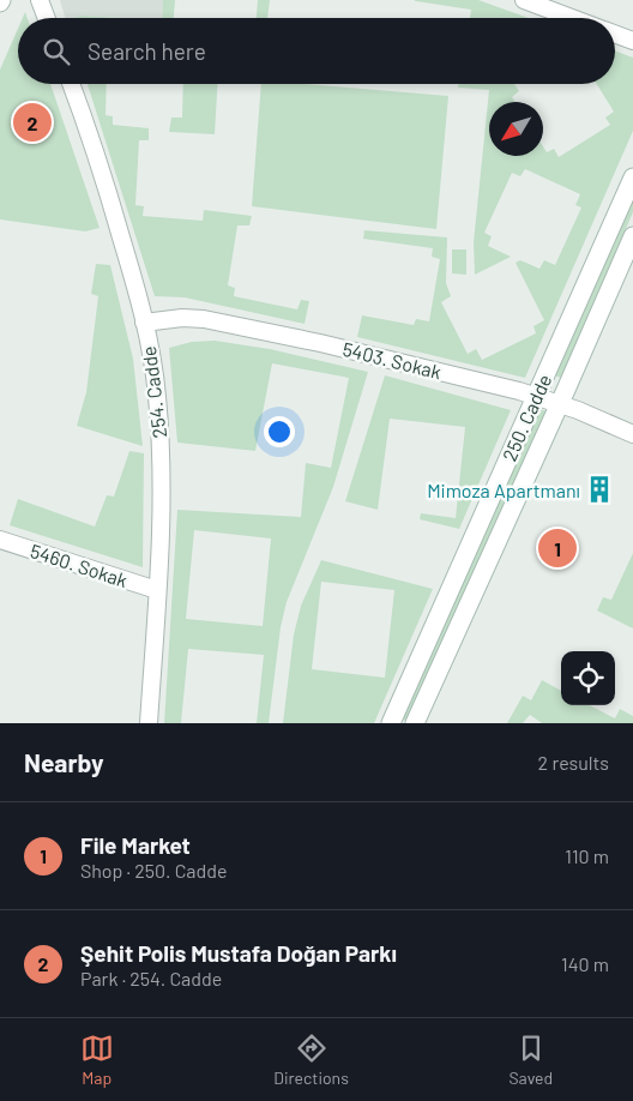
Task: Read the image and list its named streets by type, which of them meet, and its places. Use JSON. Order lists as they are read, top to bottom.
{
  "streets": {
    "street": [
      "5403. Sokak",
      "254. Cadde",
      "250. Cadde",
      "5460. Sokak"
    ]
  },
  "crossings": [
    ["5403. Sokak", "254. Cadde"],
    ["5403. Sokak", "250. Cadde"],
    ["254. Cadde", "5460. Sokak"]
  ],
  "places": {
    "building": ["Mimoza Apartmanı"]
  },
  "north": "bottom left",
  "page": {
    "search": "Search here",
    "pins": ["2", "1"],
    "heading": ["Nearby", "2 results"],
    "list": [
      {
        "mark": "1",
        "name": "File Market",
        "note": "Shop · 250. Cadde",
        "value": "110 m"
      },
      {
        "mark": "2",
        "name": "Şehit Polis Mustafa Doğan Parkı",
        "note": "Park · 254. Cadde",
        "value": "140 m"
      }
    ],
    "nav": ["Map", "Directions", "Saved"]
  }
}
